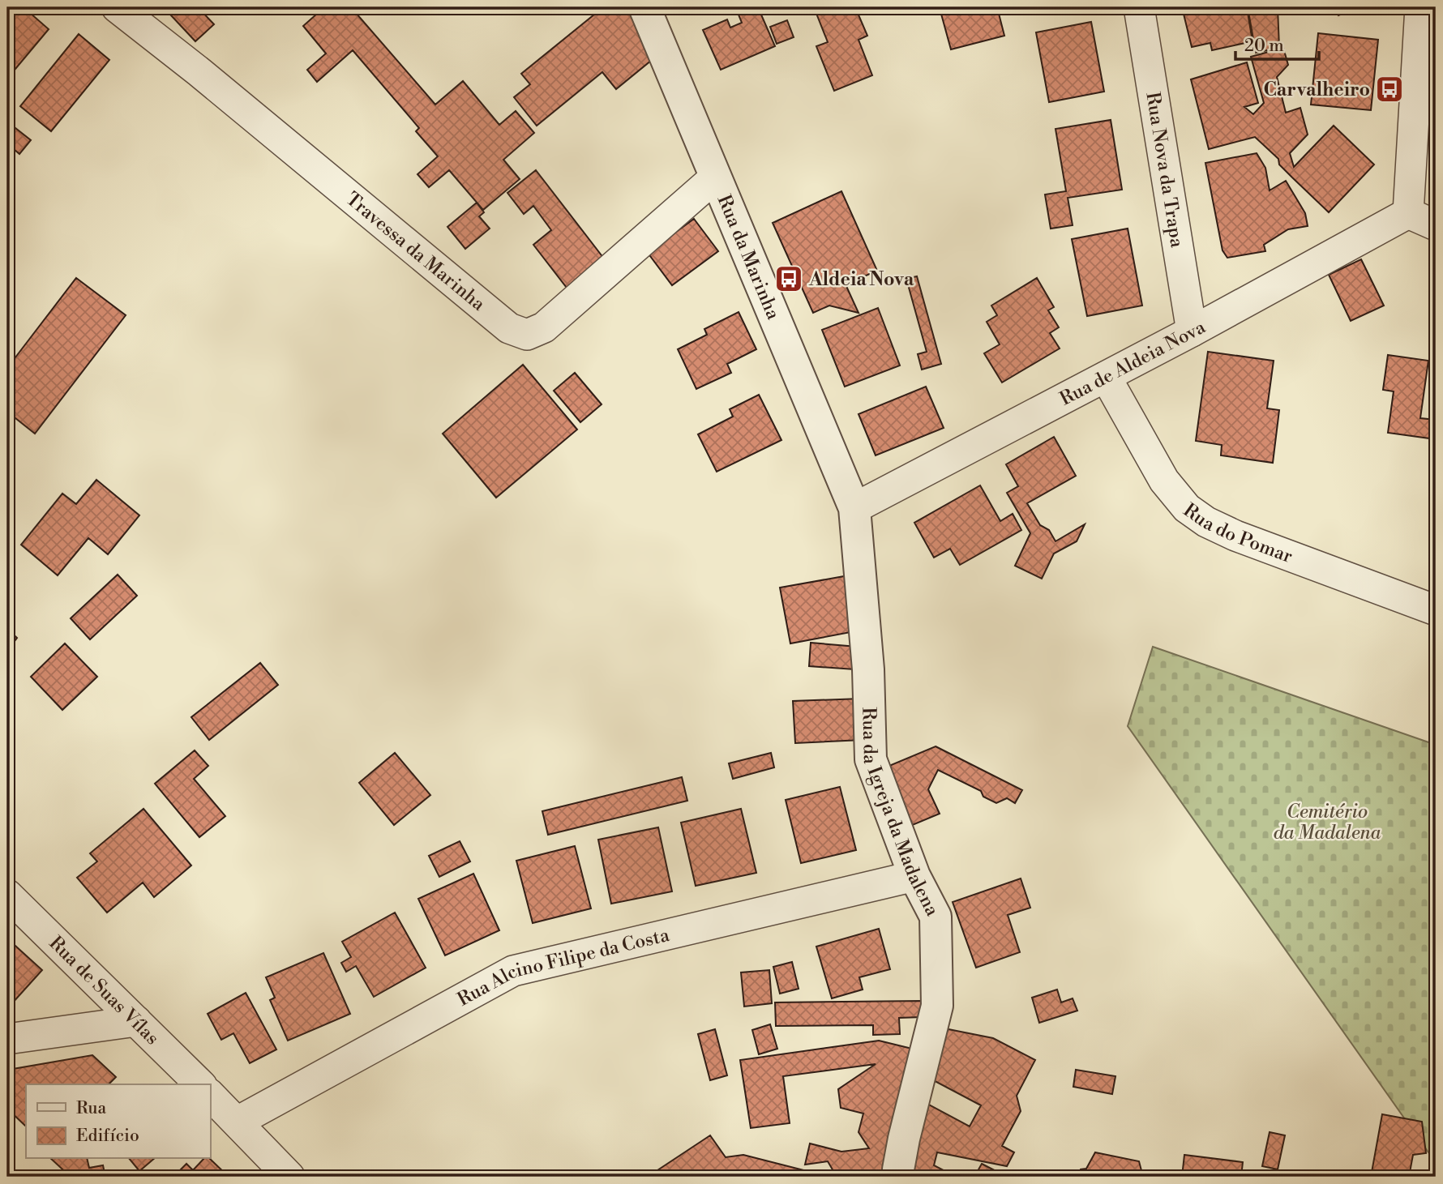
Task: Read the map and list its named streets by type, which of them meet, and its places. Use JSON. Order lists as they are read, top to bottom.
{
  "streets": {
    "street": [
      "Rua Nova da Trapa",
      "Travessa da Marinha",
      "Rua da Marinha",
      "Rua de Aldeia Nova",
      "Rua do Pomar",
      "Rua da Igreja da Madalena",
      "Rua Alcino Filipe da Costa",
      "Rua de Suas Vílas"
    ]
  },
  "crossings": [
    ["Rua Nova da Trapa", "Rua de Aldeia Nova"],
    ["Travessa da Marinha", "Rua da Marinha"],
    ["Rua da Marinha", "Rua de Aldeia Nova"],
    ["Rua da Marinha", "Rua da Igreja da Madalena"],
    ["Rua de Aldeia Nova", "Rua do Pomar"],
    ["Rua de Aldeia Nova", "Rua da Igreja da Madalena"],
    ["Rua da Igreja da Madalena", "Rua Alcino Filipe da Costa"]
  ],
  "parks": ["Cemitério da Madalena"],
  "places": {
    "bus stop": ["Carvalheiro", "Aldeia Nova"]
  },
  "legend": ["Rua", "Edifício"],
  "scale_bar": "20 m"
}
